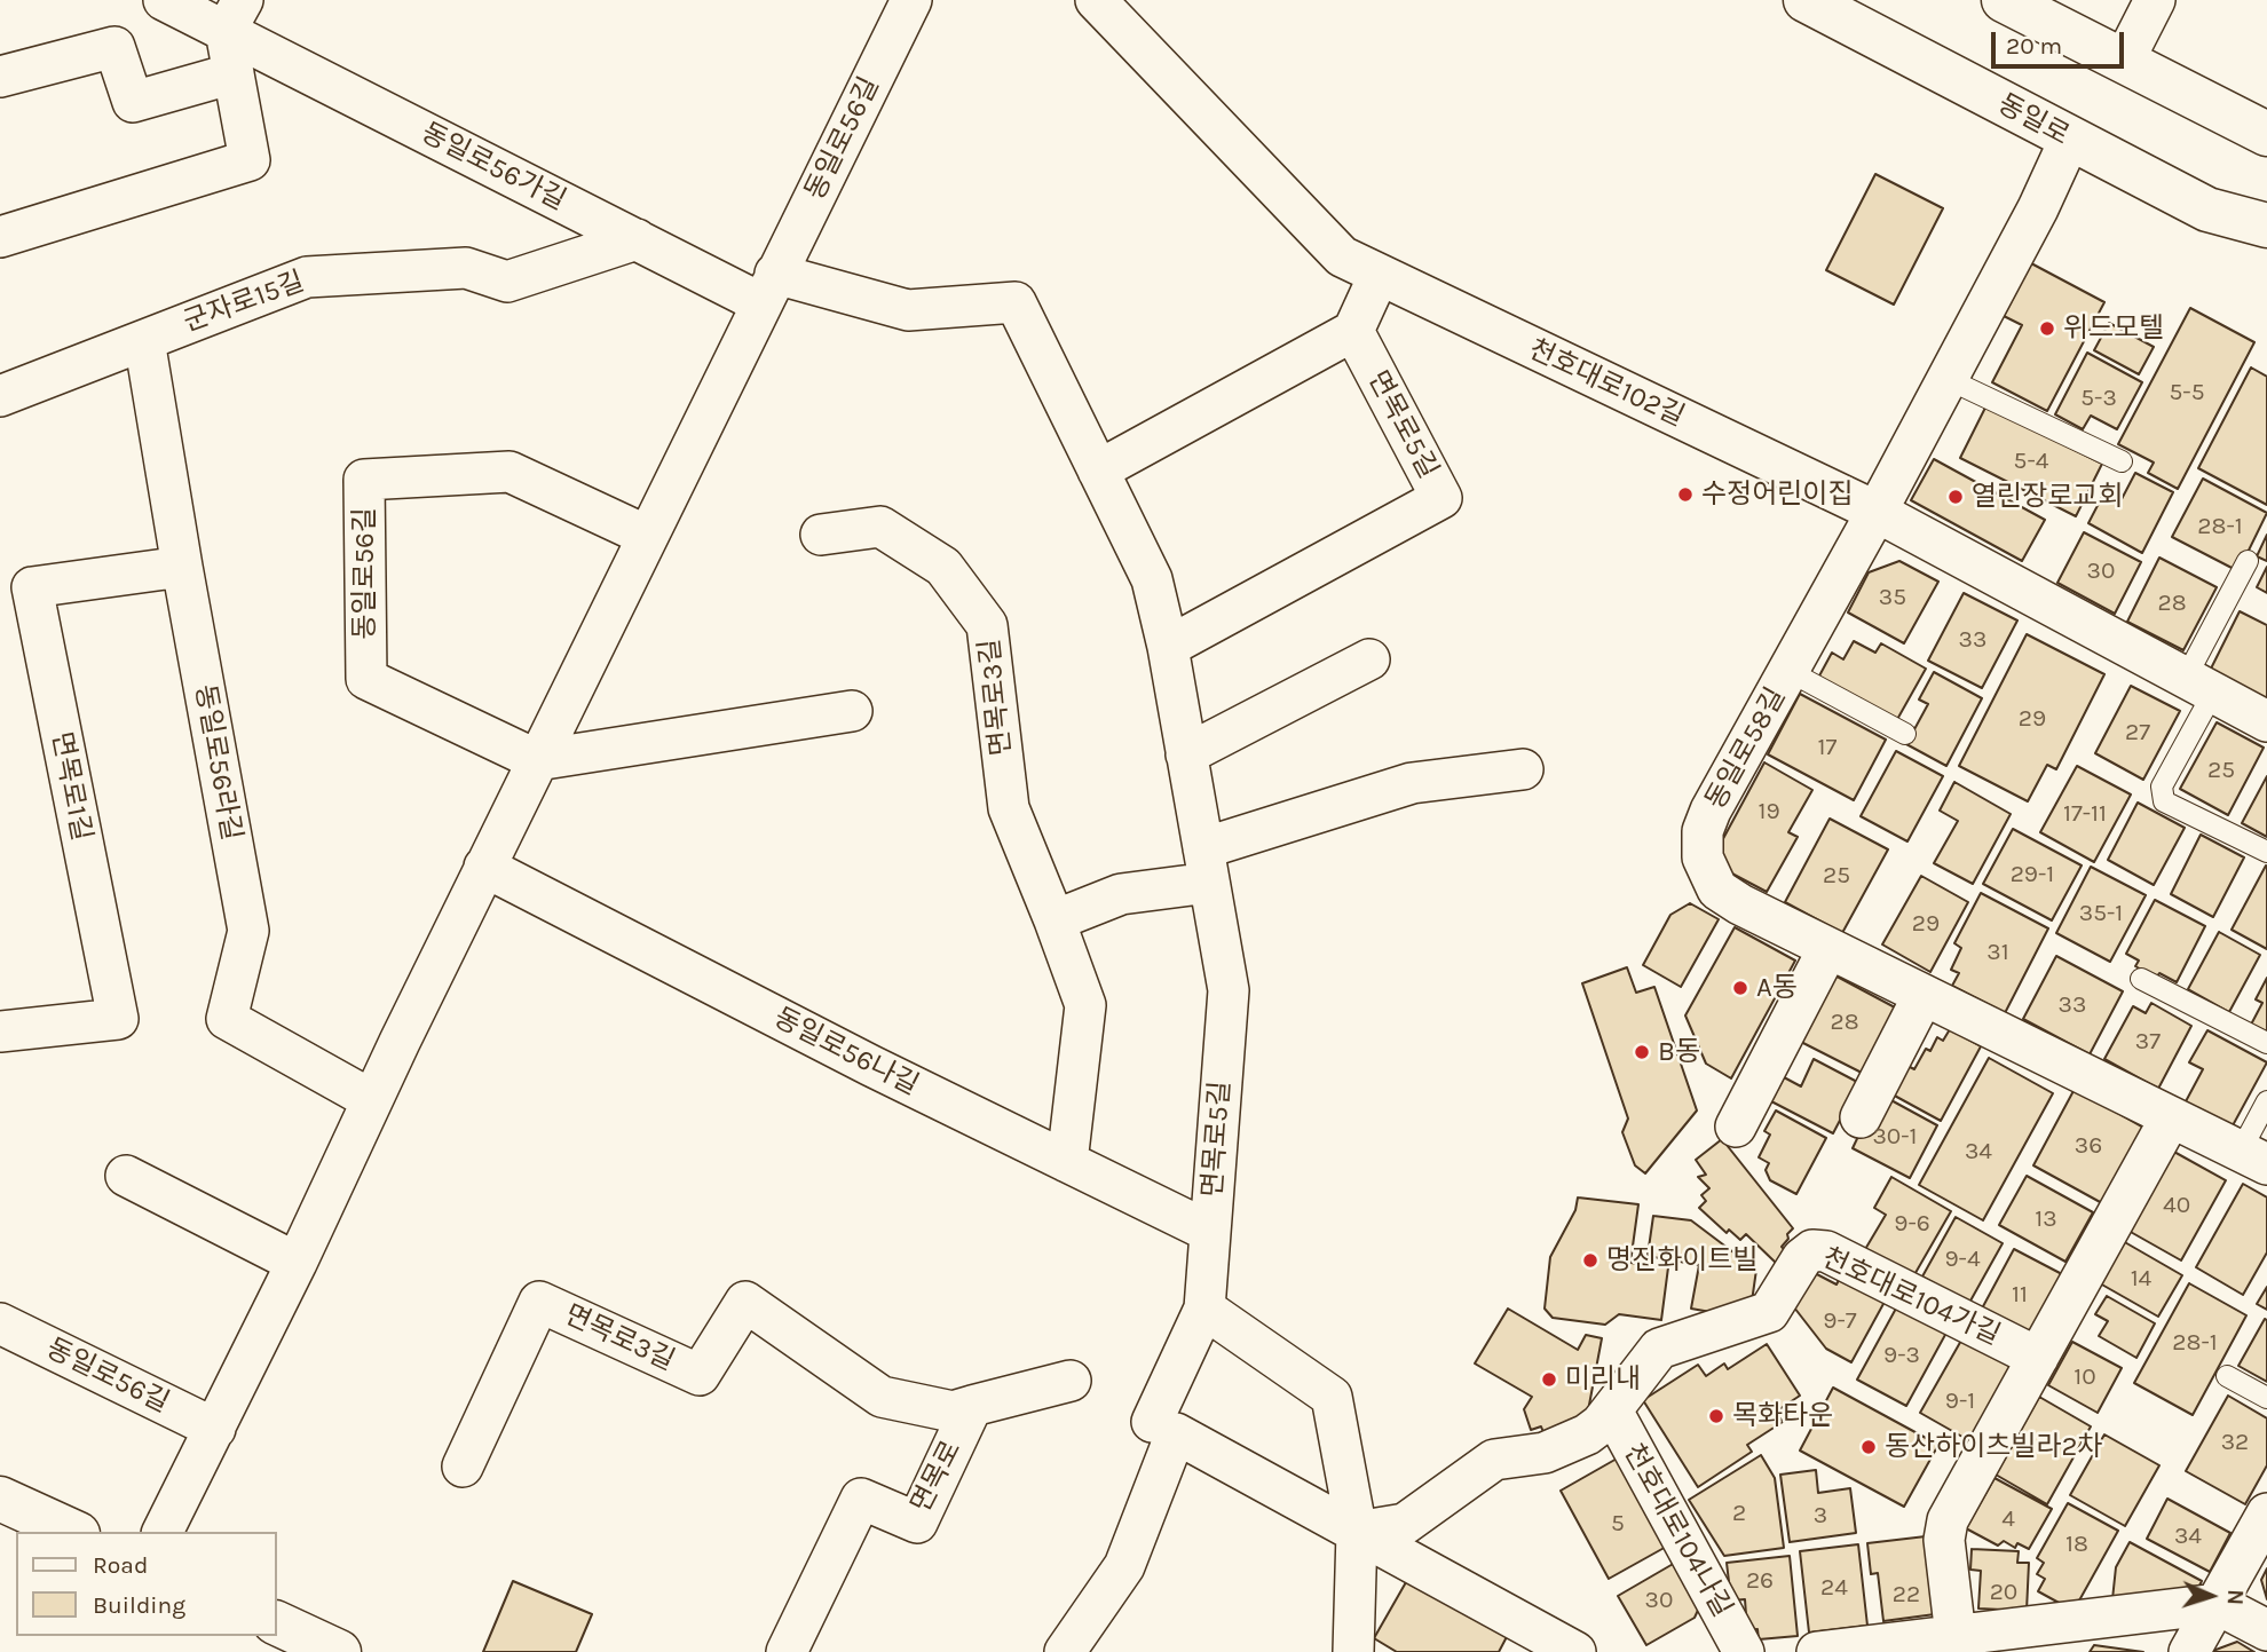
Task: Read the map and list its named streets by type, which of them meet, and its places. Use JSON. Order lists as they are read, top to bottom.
{
  "streets": {
    "main road": ["동일로"],
    "street": [
      "동일로56길",
      "동일로56가길",
      "군자로15길",
      "천호대로102길",
      "면목로5길",
      "면목로3길",
      "동일로58길",
      "동일로56라길",
      "면목로1길",
      "동일로56나길",
      "천호대로104가길",
      "면목로",
      "천호대로104나길"
    ]
  },
  "crossings": [
    ["동일로", "동일로58길"],
    ["동일로56길", "동일로56가길"],
    ["동일로56길", "면목로5길"],
    ["동일로56길", "동일로56라길"],
    ["동일로56길", "동일로56나길"],
    ["동일로56가길", "군자로15길"],
    ["동일로56가길", "면목로5길"],
    ["군자로15길", "동일로56라길"],
    ["천호대로102길", "동일로58길"],
    ["면목로5길", "동일로56나길"],
    ["면목로3길", "동일로56나길"],
    ["면목로3길", "면목로"],
    ["동일로56라길", "면목로1길"],
    ["천호대로104가길", "천호대로104나길"]
  ],
  "places": [
    "위드모텔",
    "수정어린이집",
    "열린장로교회",
    "A동",
    "B동",
    "명진화이트빌",
    "미리내",
    "목화타운",
    "동산하이츠빌라2차"
  ],
  "house_numbers": [
    "5-5",
    "5-3",
    "5-4",
    "28-1",
    "30",
    "35",
    "28",
    "33",
    "29",
    "27",
    "17",
    "25",
    "19",
    "17-11",
    "29-1",
    "25",
    "35-1",
    "29",
    "31",
    "33",
    "28",
    "37",
    "30-1",
    "36",
    "34",
    "40",
    "13",
    "9-6",
    "9-4",
    "14",
    "11",
    "9-7",
    "28-1",
    "9-3",
    "10",
    "9-1",
    "32",
    "2",
    "3",
    "4",
    "5",
    "34",
    "18",
    "26",
    "24",
    "20",
    "22",
    "30"
  ],
  "legend": ["Road", "Building"],
  "scale_bar": "20 m",
  "north": "right"
}
